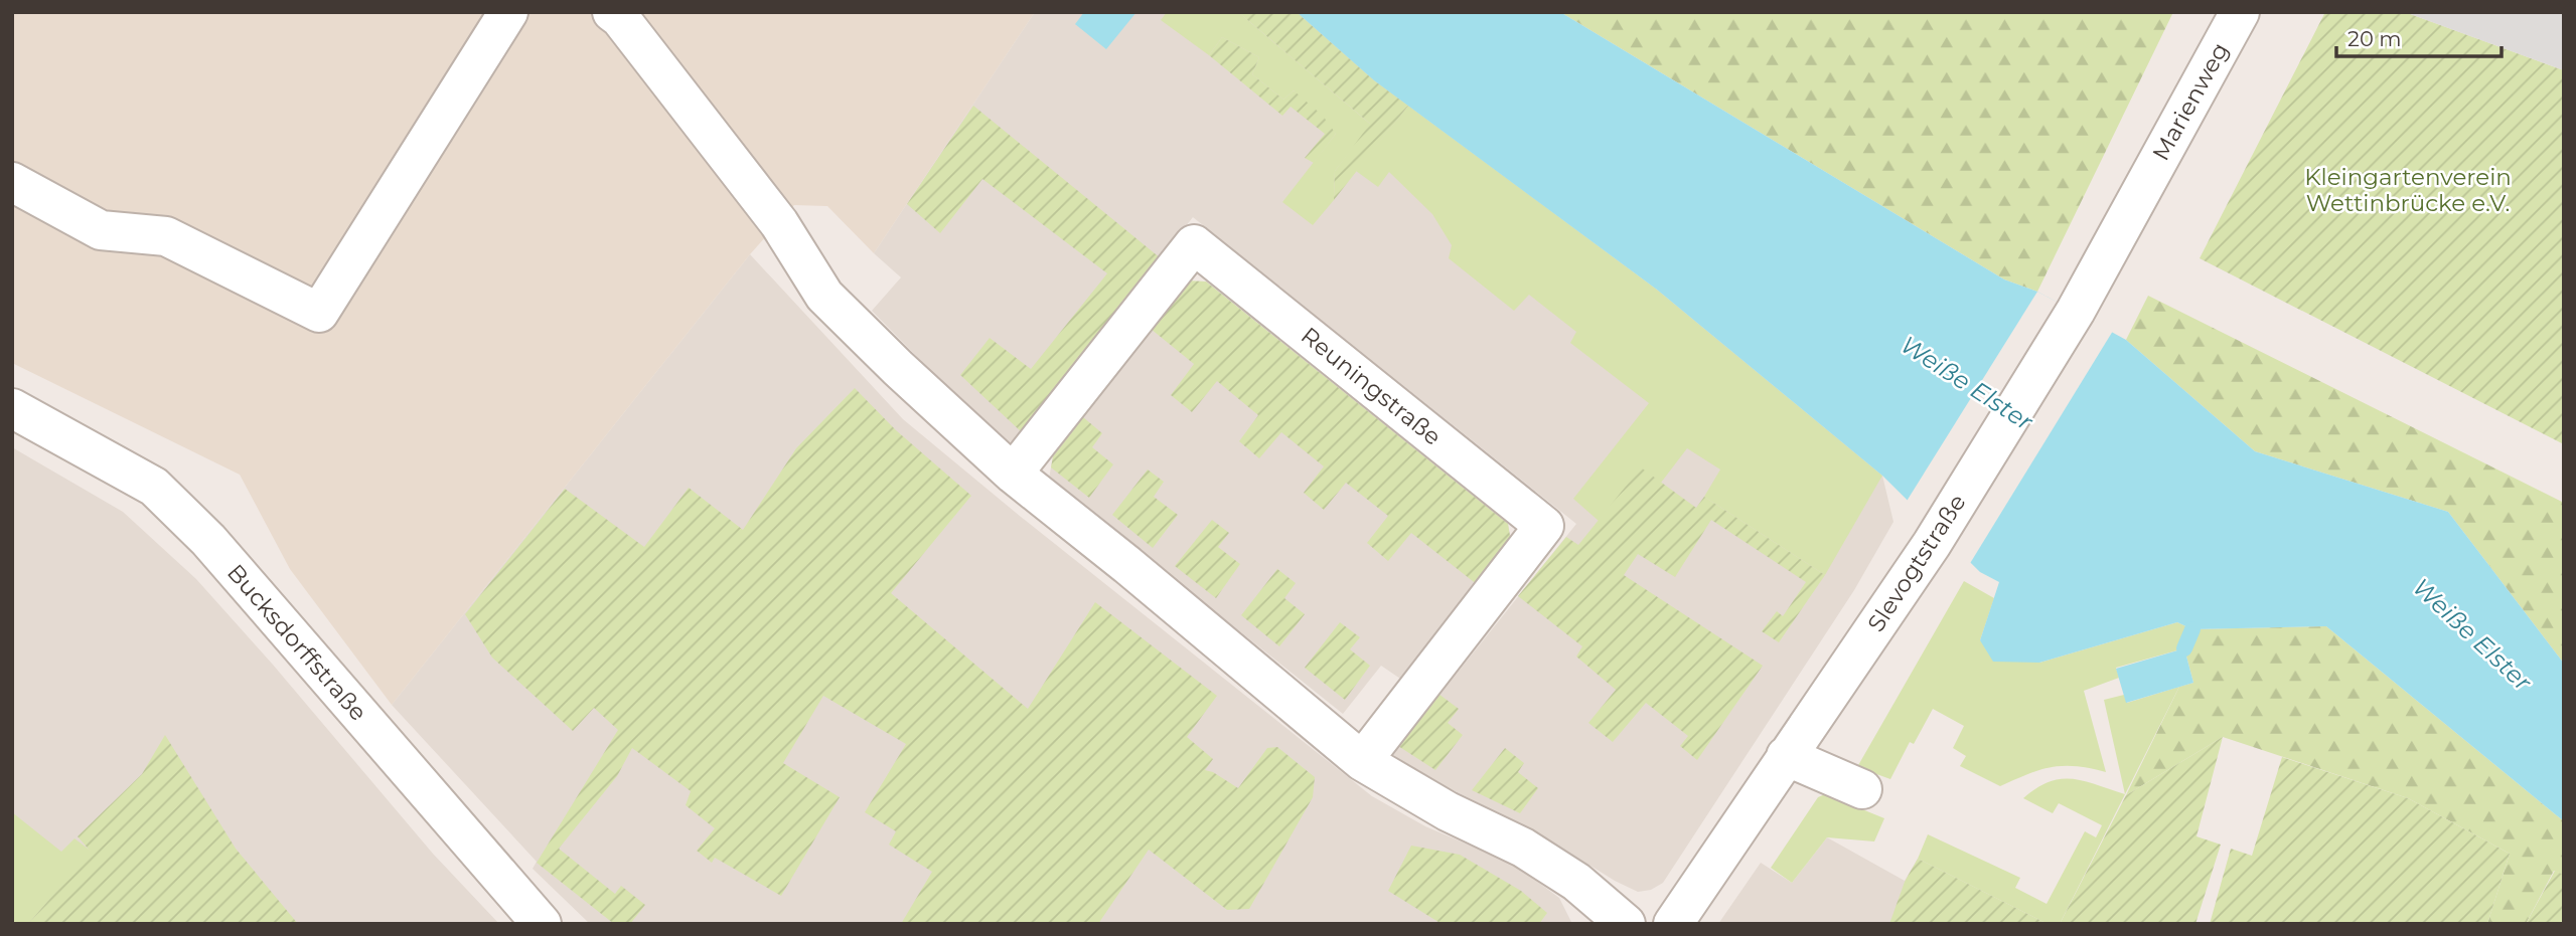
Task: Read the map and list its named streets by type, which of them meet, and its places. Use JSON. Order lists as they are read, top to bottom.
{
  "streets": {
    "street": [
      "Marienweg",
      "Reuningstraße",
      "Slevogtstraße",
      "Bucksdorffstraße"
    ]
  },
  "crossings": [
    ["Marienweg", "Slevogtstraße"]
  ],
  "water": ["Weiße Elster"],
  "parks": ["Kleingartenverein Wettinbrücke e.V."],
  "scale_bar": "20 m"
}
